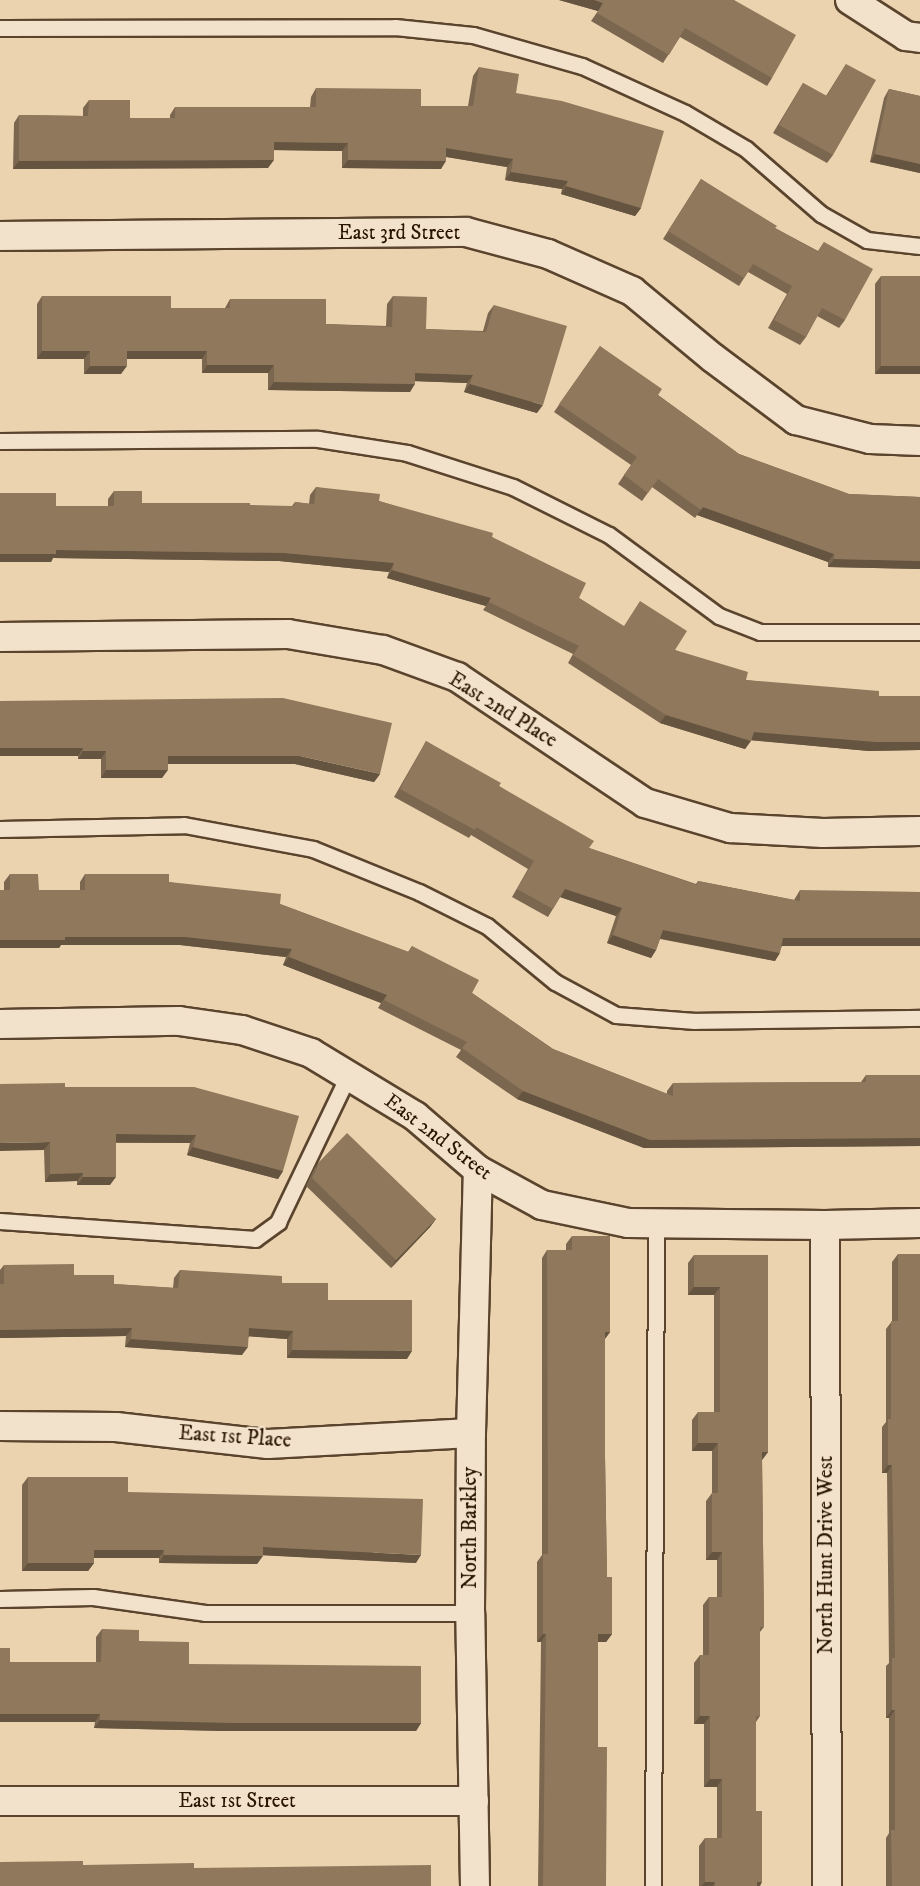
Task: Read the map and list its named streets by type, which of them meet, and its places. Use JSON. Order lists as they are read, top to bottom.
{
  "streets": {
    "street": [
      "East 3rd Street",
      "East 2nd Place",
      "East 2nd Street",
      "East 1st Place",
      "North Barkley",
      "North Hunt Drive West",
      "East 1st Street"
    ]
  },
  "crossings": [
    ["East 2nd Street", "North Barkley"],
    ["East 2nd Street", "North Hunt Drive West"],
    ["East 1st Place", "North Barkley"],
    ["North Barkley", "East 1st Street"]
  ]
}
